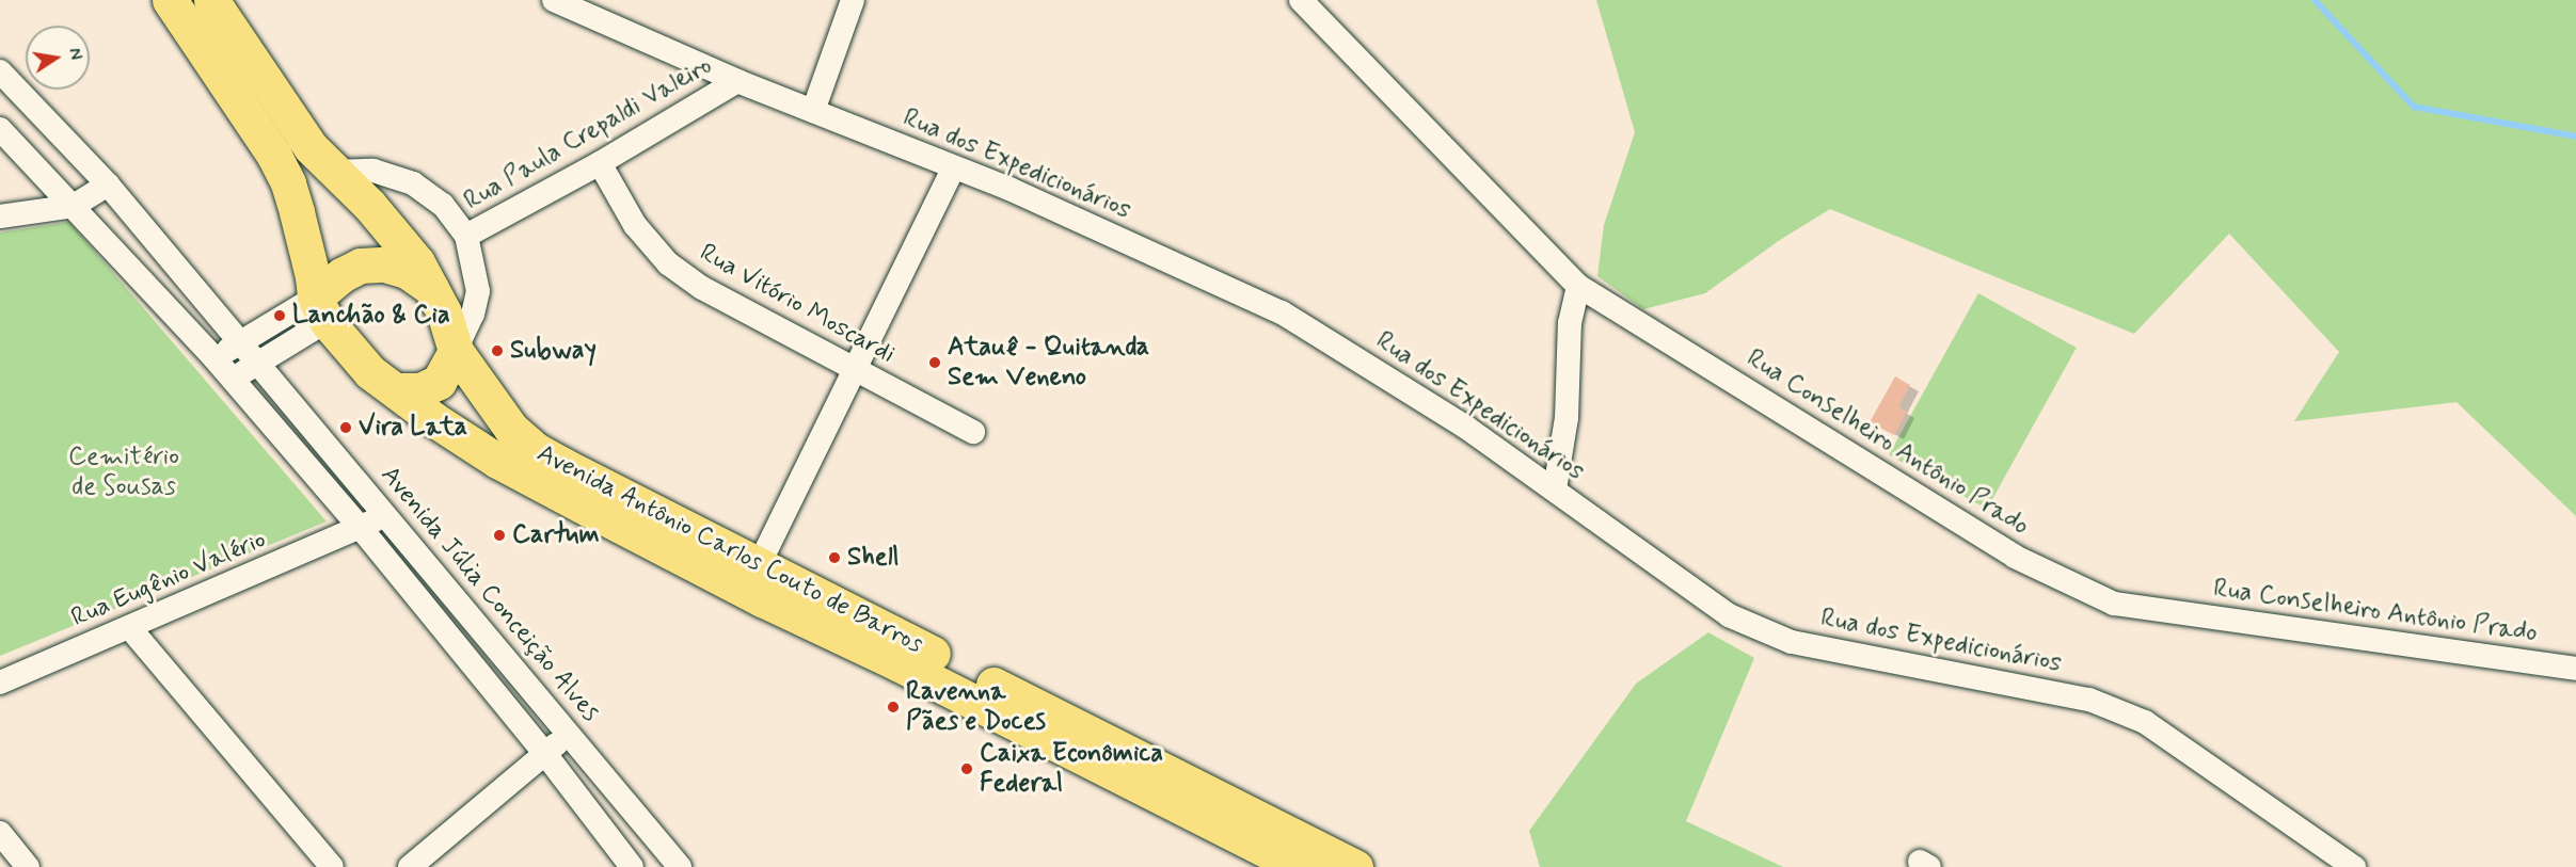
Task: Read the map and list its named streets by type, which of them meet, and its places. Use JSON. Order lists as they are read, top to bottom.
{
  "streets": {
    "main road": ["Avenida Antônio Carlos Couto de Barros"],
    "street": [
      "Rua Paula Crepaldi Valeiro",
      "Rua dos Expedicionários",
      "Rua Vitório Moscardi",
      "Rua Conselheiro Antônio Prado",
      "Rua Eugênio Valério",
      "Avenida Júlia Conceição Alves"
    ]
  },
  "crossings": [
    ["Rua Paula Crepaldi Valeiro", "Rua dos Expedicionários"],
    ["Rua Paula Crepaldi Valeiro", "Rua Vitório Moscardi"],
    ["Rua Eugênio Valério", "Avenida Júlia Conceição Alves"]
  ],
  "parks": ["Cemitério de Sousas"],
  "places": [
    "Lanchão & Cia",
    "Subway",
    "Atauê - Quitanda Sem Veneno",
    "Vira Lata",
    "Cartum",
    "Shell",
    "Ravenna Pães e Doces",
    "Caixa Econômica Federal"
  ],
  "north": "right"
}
